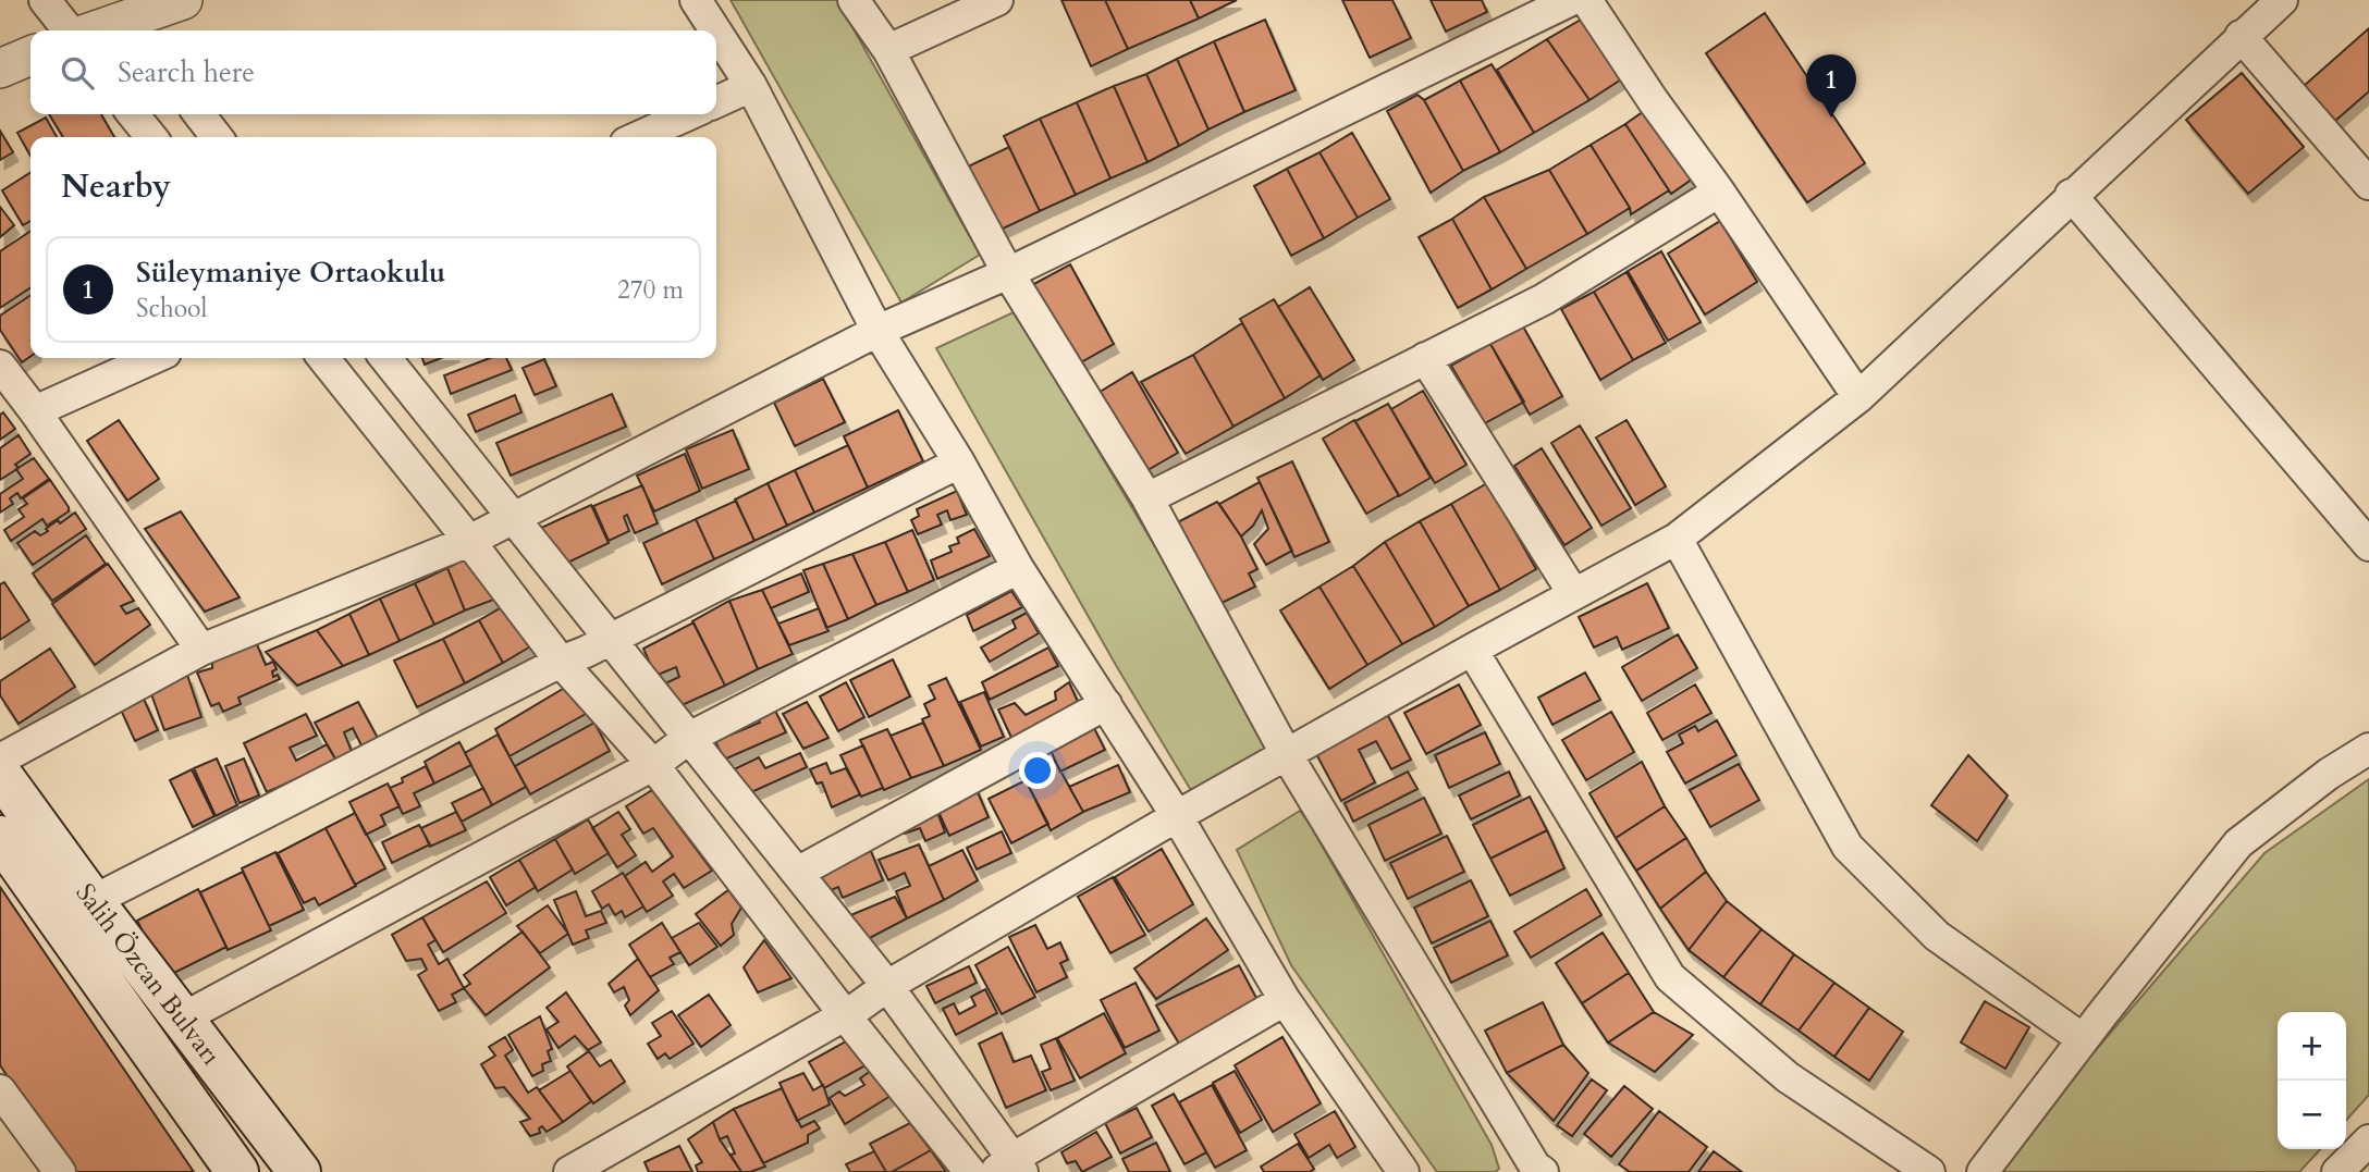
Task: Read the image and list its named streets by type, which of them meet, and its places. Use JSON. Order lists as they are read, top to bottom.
{
  "streets": {
    "main road": ["Salih Özcan Bulvarı"]
  },
  "page": {
    "search": "Search here",
    "pins": "1",
    "heading": "Nearby",
    "list": [
      {
        "mark": "1",
        "name": "Süleymaniye Ortaokulu",
        "note": "School",
        "value": "270 m"
      }
    ],
    "map_buttons": ["+", "−"]
  }
}
